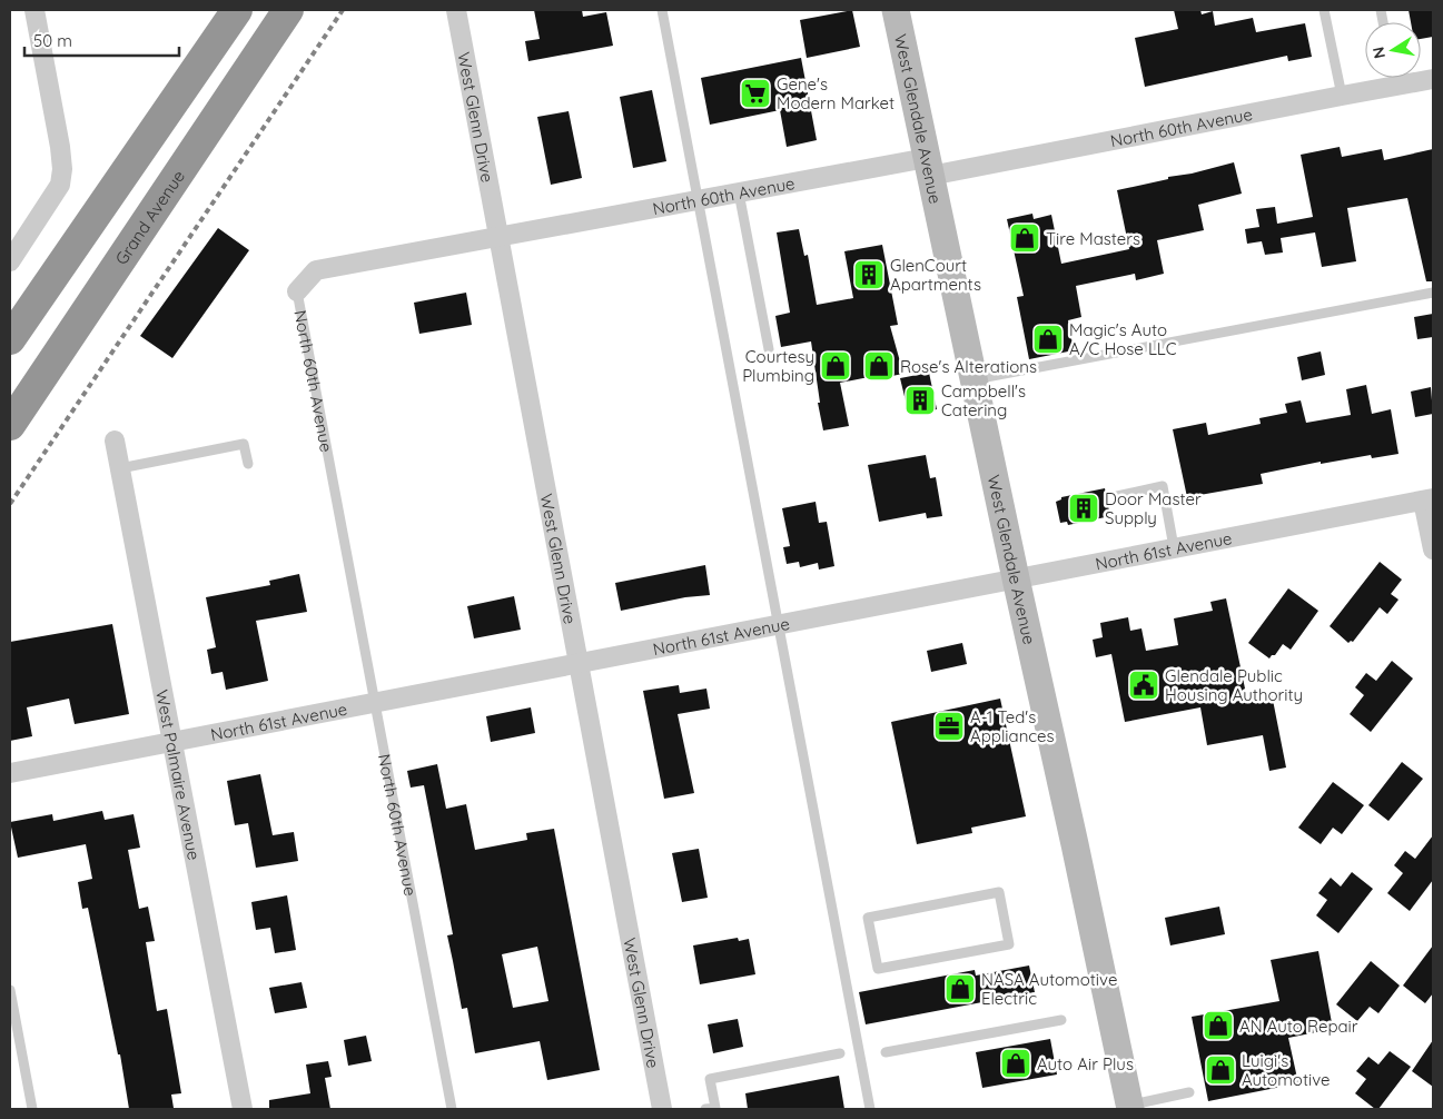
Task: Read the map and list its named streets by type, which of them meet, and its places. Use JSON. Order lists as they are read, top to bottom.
{
  "streets": {
    "highway": ["Grand Avenue"],
    "main road": ["West Glendale Avenue"],
    "street": [
      "West Glenn Drive",
      "North 60th Avenue",
      "North 61st Avenue",
      "West Palmaire Avenue"
    ]
  },
  "crossings": [
    ["West Glenn Drive", "North 60th Avenue"],
    ["West Glenn Drive", "North 61st Avenue"],
    ["West Glendale Avenue", "North 60th Avenue"],
    ["West Glendale Avenue", "North 61st Avenue"],
    ["North 60th Avenue", "North 61st Avenue"],
    ["North 61st Avenue", "West Palmaire Avenue"]
  ],
  "places": {
    "supermarket": ["Gene's Modern Market"],
    "shop": [
      "Tire Masters",
      "Magic's Auto A/C Hose LLC",
      "Courtesy Plumbing",
      "Rose's Alterations",
      "NASA Automotive Electric",
      "AN Auto Repair",
      "Auto Air Plus",
      "Luigi's Automotive"
    ],
    "building": ["GlenCourt Apartments", "Campbell's Catering", "Door Master Supply"],
    "public building": ["Glendale Public Housing Authority"],
    "office": ["A-1 Ted's Appliances"]
  },
  "scale_bar": "50 m",
  "north": "left"
}
